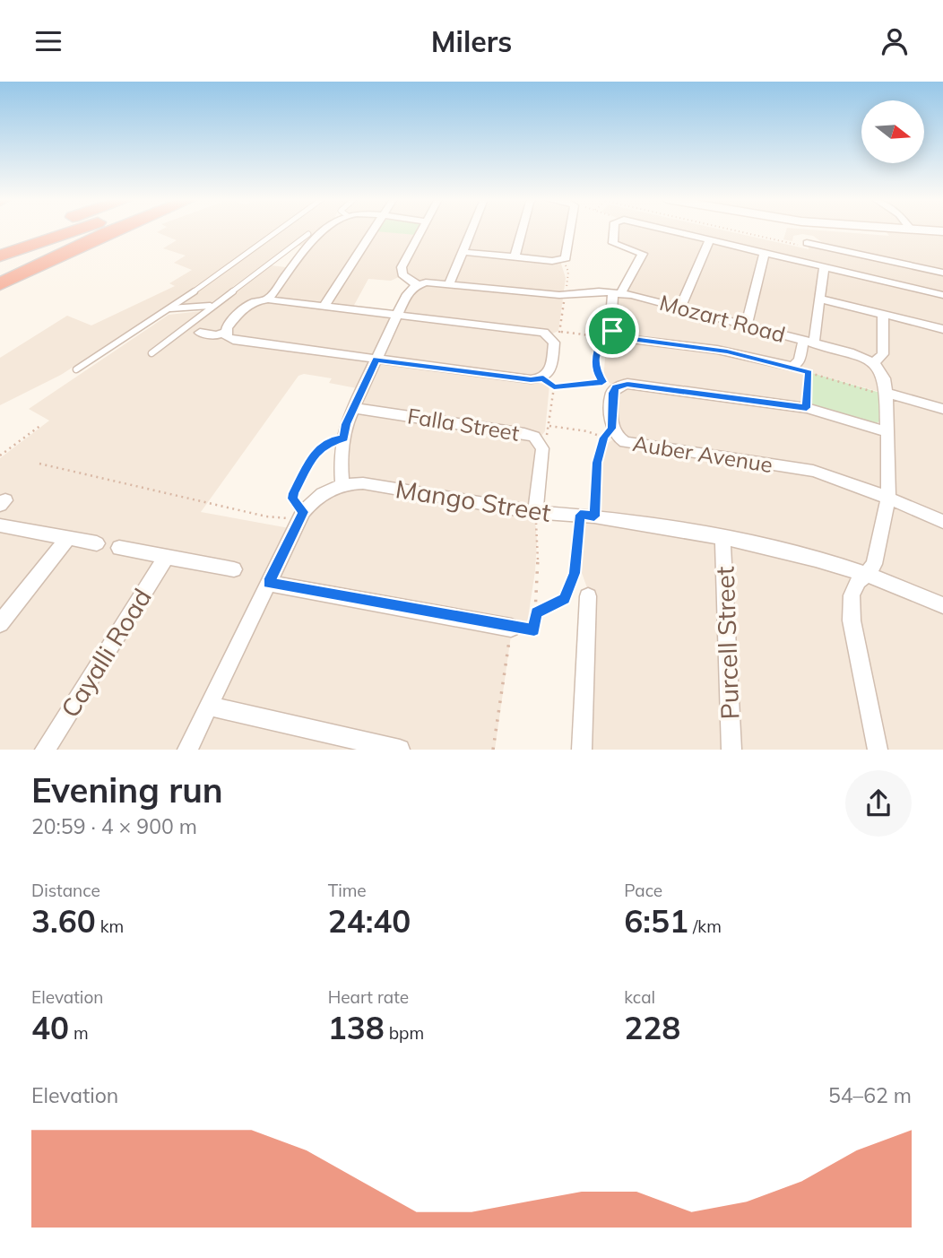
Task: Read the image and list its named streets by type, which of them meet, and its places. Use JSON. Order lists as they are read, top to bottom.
{
  "streets": {
    "street": [
      "Mozart Road",
      "Falla Street",
      "Auber Avenue",
      "Mango Street",
      "Purcell Street",
      "Cayalli Road"
    ]
  },
  "crossings": [
    ["Falla Street", "Mango Street"],
    ["Mango Street", "Purcell Street"]
  ],
  "north": "right",
  "page": {
    "header": "Milers",
    "heading": ["Evening run", "20:59 · 4 × 900 m"],
    "stats": [
      ["Distance", "3.60 km"],
      ["Time", "24:40"],
      ["Pace", "6:51 /km"],
      ["Elevation", "40 m"],
      ["Heart rate", "138 bpm"],
      ["kcal", "228"]
    ],
    "chart": ["Elevation", "54–62 m"]
  }
}
